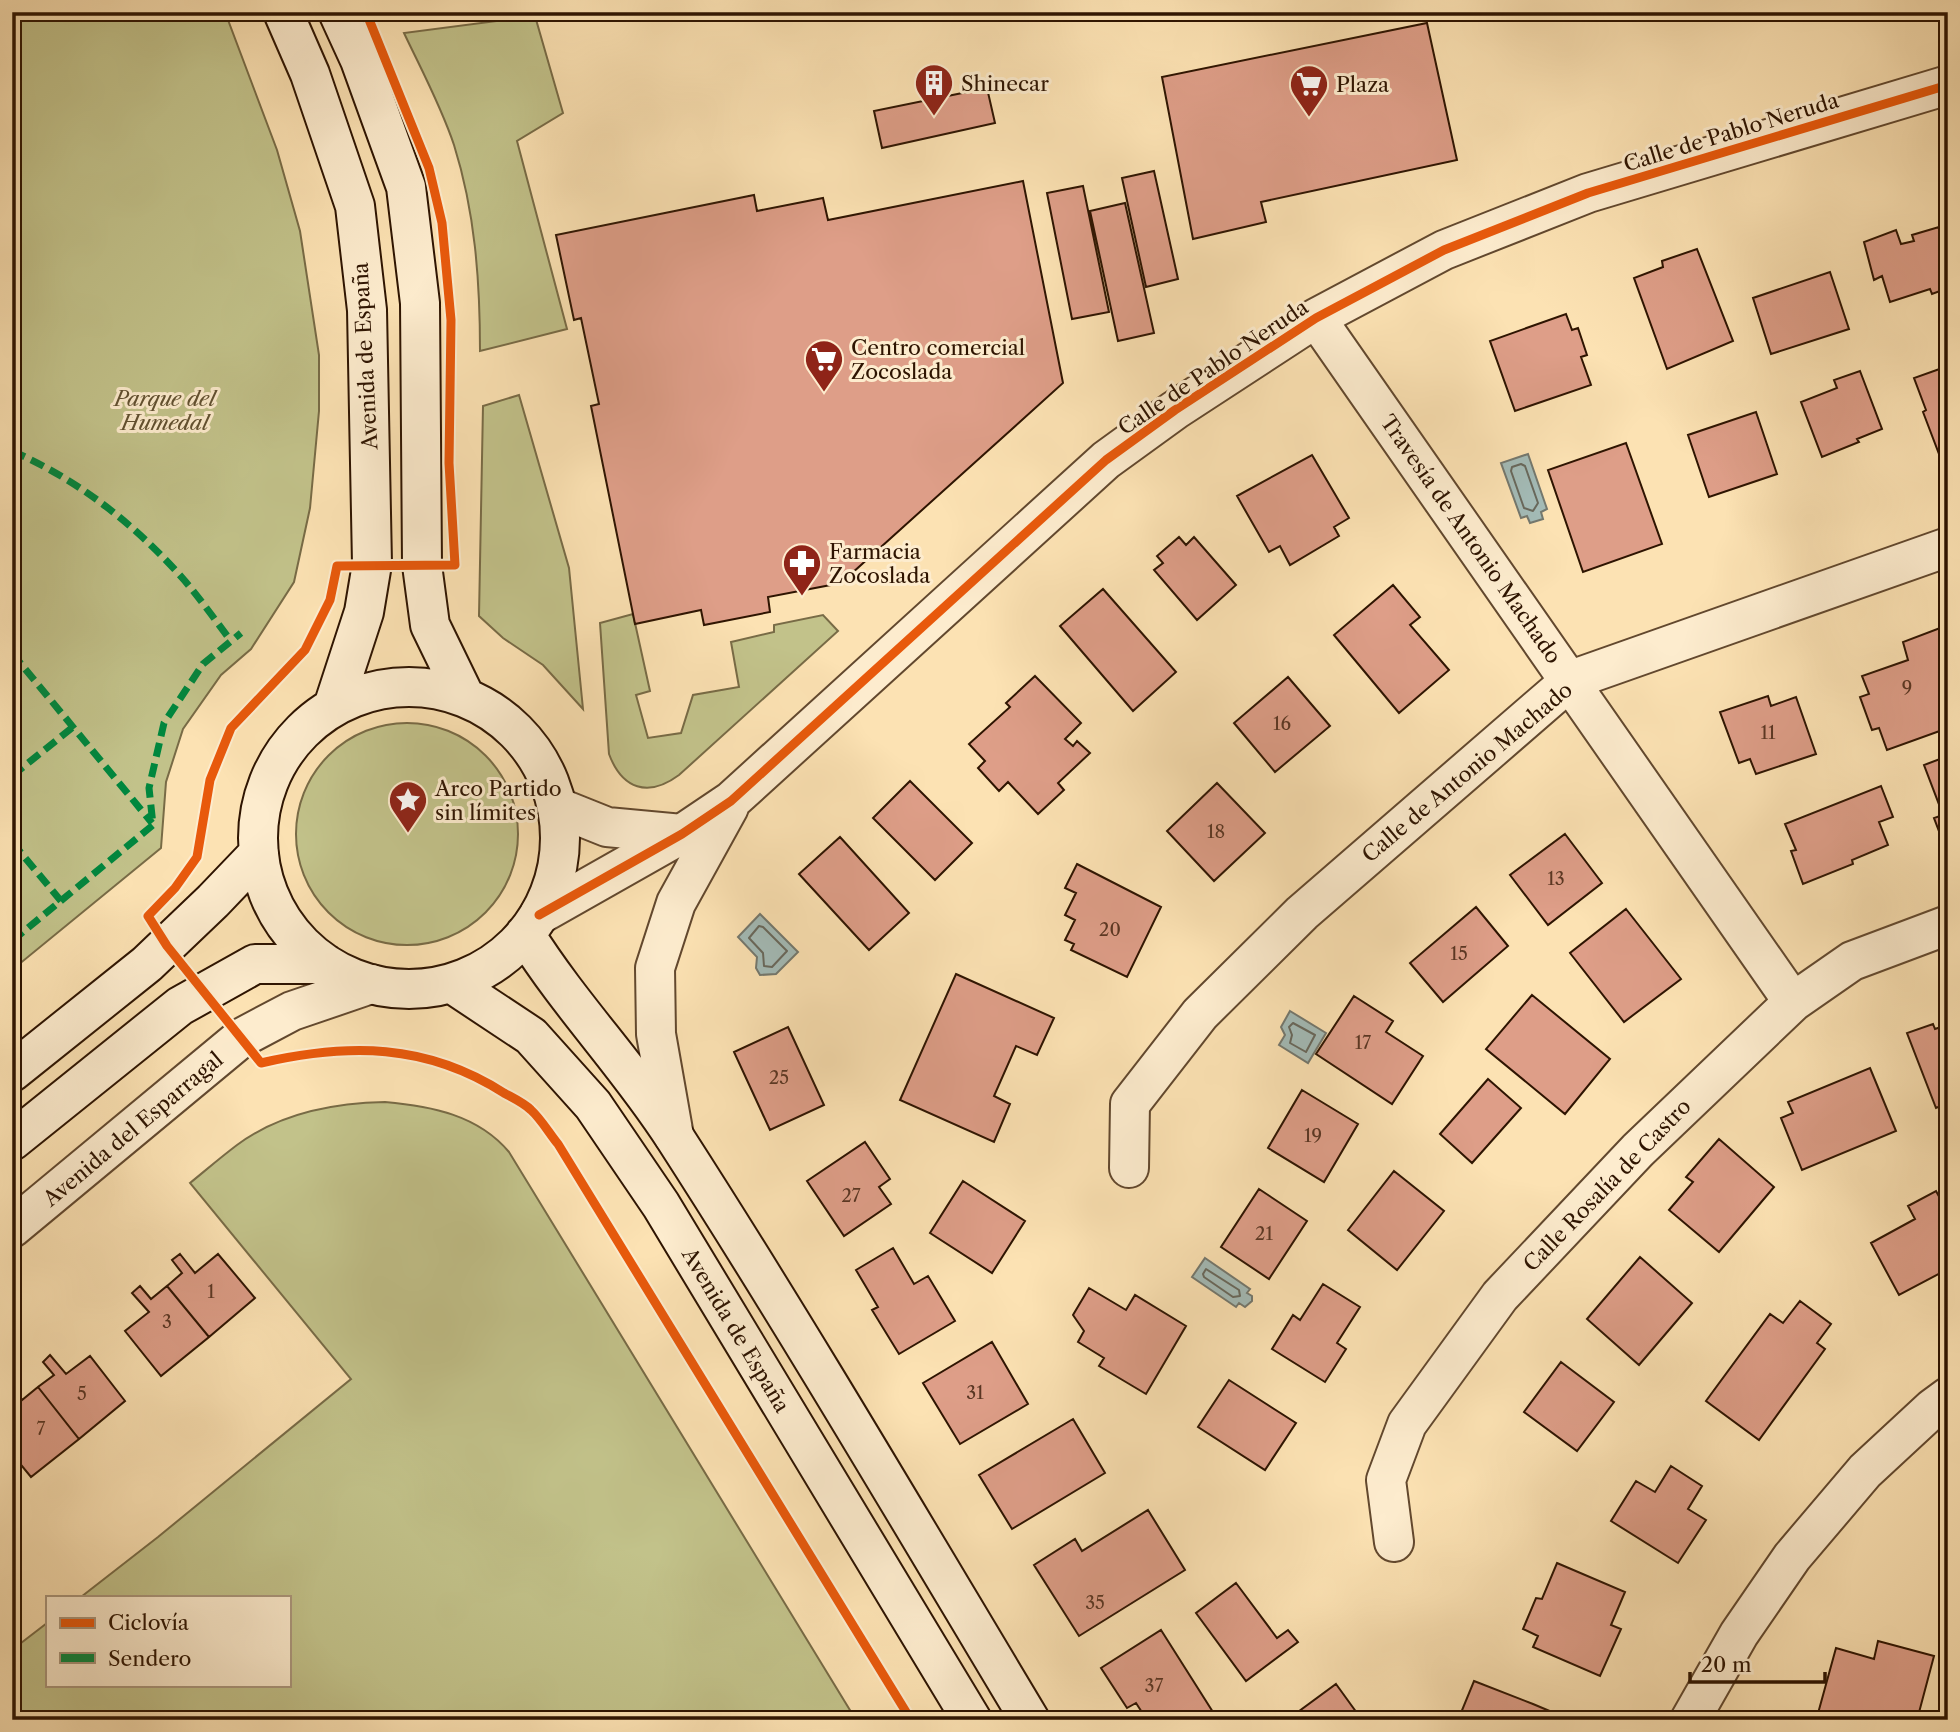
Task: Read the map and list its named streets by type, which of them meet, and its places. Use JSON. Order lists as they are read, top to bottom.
{
  "streets": {
    "street": [
      "Calle de Pablo Neruda",
      "Avenida de España",
      "Travesía de Antonio Machado",
      "Calle de Antonio Machado",
      "Avenida del Esparragal",
      "Calle Rosalía de Castro"
    ]
  },
  "crossings": [
    ["Calle de Pablo Neruda", "Travesía de Antonio Machado"],
    ["Travesía de Antonio Machado", "Calle de Antonio Machado"],
    ["Travesía de Antonio Machado", "Calle Rosalía de Castro"]
  ],
  "parks": ["Parque del Humedal"],
  "places": {
    "building": ["Shinecar"],
    "supermarket": ["Plaza", "Centro comercial Zocoslada"],
    "pharmacy": ["Farmacia Zocoslada"],
    "place": ["Arco Partido sin límites"]
  },
  "house_numbers": [
    "9",
    "16",
    "11",
    "18",
    "13",
    "20",
    "15",
    "17",
    "25",
    "19",
    "27",
    "21",
    "1",
    "3",
    "31",
    "5",
    "7",
    "35",
    "37"
  ],
  "legend": ["Ciclovía", "Sendero"],
  "scale_bar": "20 m"
}
